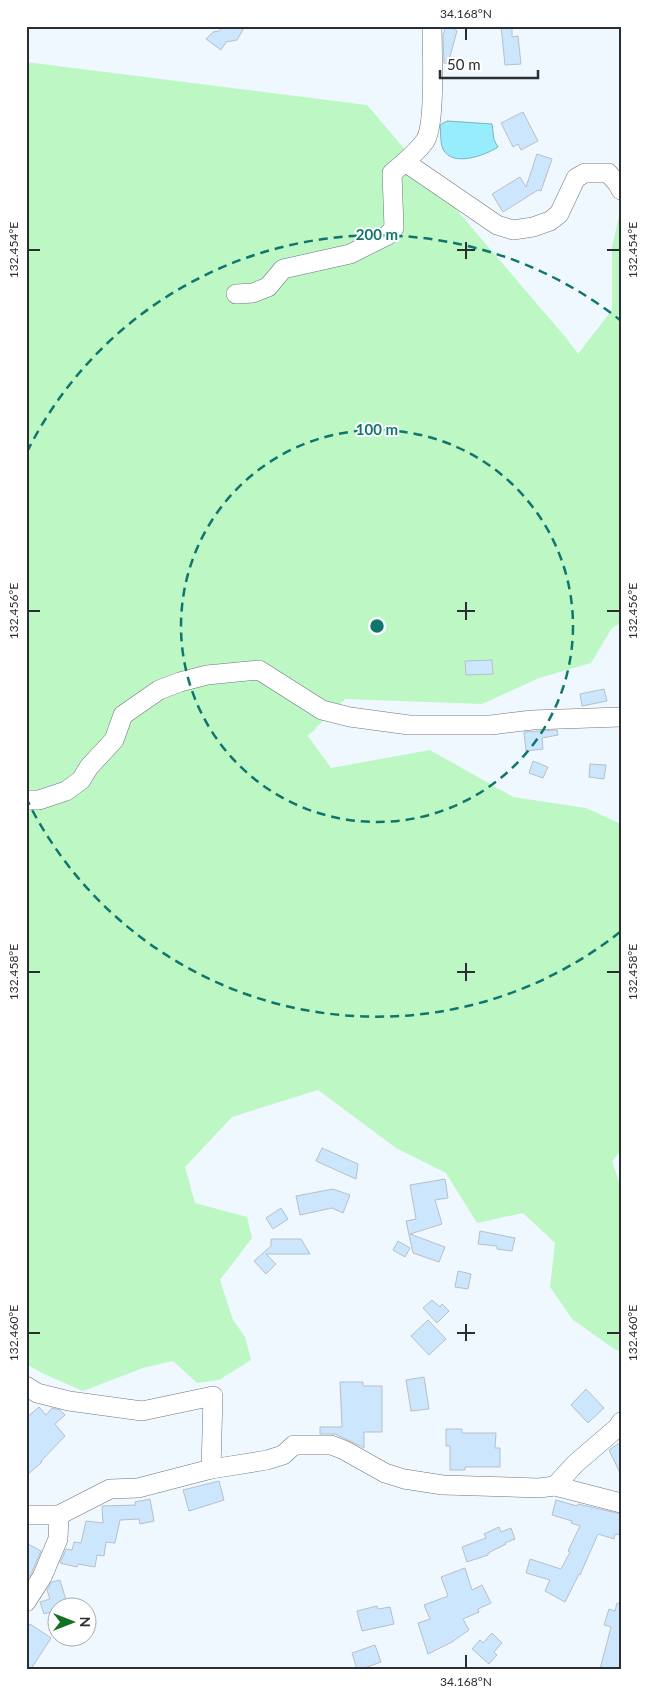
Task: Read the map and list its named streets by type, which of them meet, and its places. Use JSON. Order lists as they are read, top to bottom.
{
  "scale_bar": "50 m",
  "north": "right",
  "coordinates": [
    "34.168°N",
    "132.454°E",
    "132.456°E",
    "132.458°E",
    "132.460°E"
  ],
  "rings": ["200 m", "100 m"]
}
